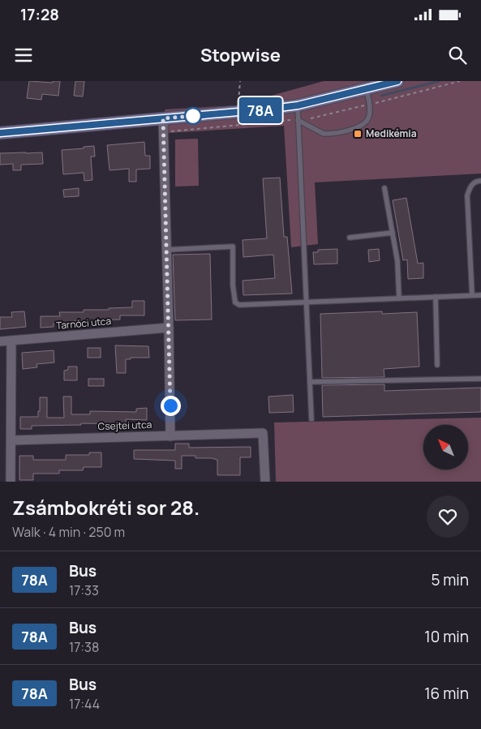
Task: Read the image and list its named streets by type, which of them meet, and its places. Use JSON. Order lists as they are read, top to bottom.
{
  "streets": {
    "street": ["Tarnóci utca", "Csejtei utca"]
  },
  "places": {
    "transit": ["Medikémia"]
  },
  "lines": ["bus line 78A"],
  "north": "top left",
  "page": {
    "status": "17:28",
    "header": "Stopwise",
    "on_map": "78A",
    "heading": ["Zsámbokréti sor 28.", "Walk · 4 min · 250 m"],
    "list": [
      {
        "mark": "78A",
        "name": "Bus",
        "note": "17:33",
        "value": "5 min"
      },
      {
        "mark": "78A",
        "name": "Bus",
        "note": "17:38",
        "value": "10 min"
      },
      {
        "mark": "78A",
        "name": "Bus",
        "note": "17:44",
        "value": "16 min"
      }
    ]
  }
}
